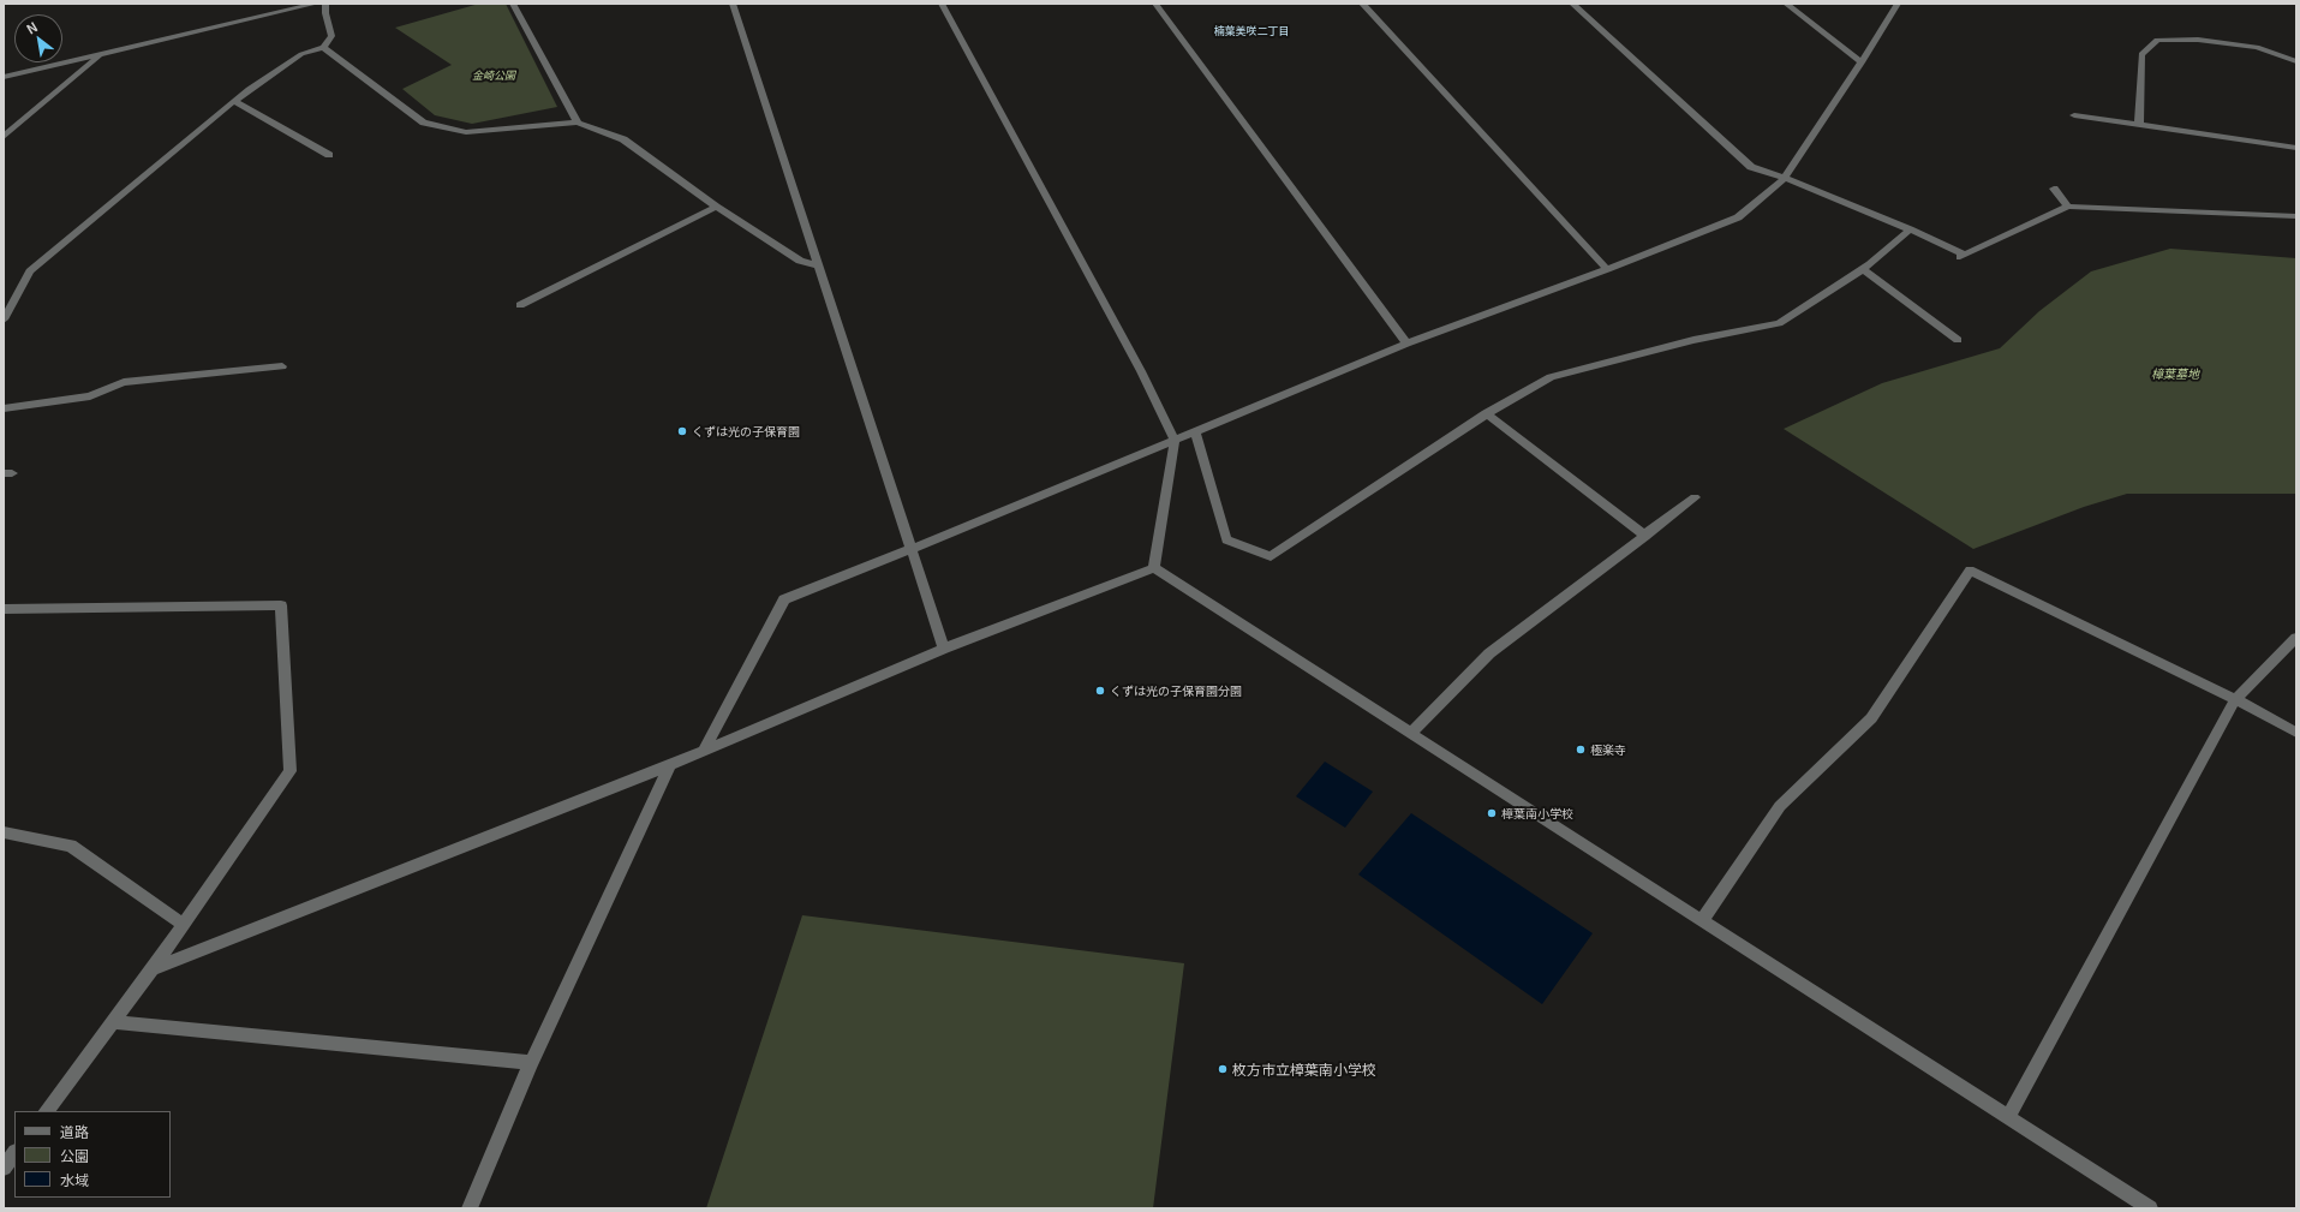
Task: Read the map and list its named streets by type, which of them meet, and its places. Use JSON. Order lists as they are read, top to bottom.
{
  "districts": ["楠葉美咲二丁目"],
  "parks": ["金崎公園", "樟葉墓地"],
  "places": [
    "くずは光の子保育園",
    "くずは光の子保育園分園",
    "極楽寺",
    "樟葉南小学校",
    "枚方市立樟葉南小学校"
  ],
  "legend": ["道路", "公園", "水域"],
  "north": "top left"
}
